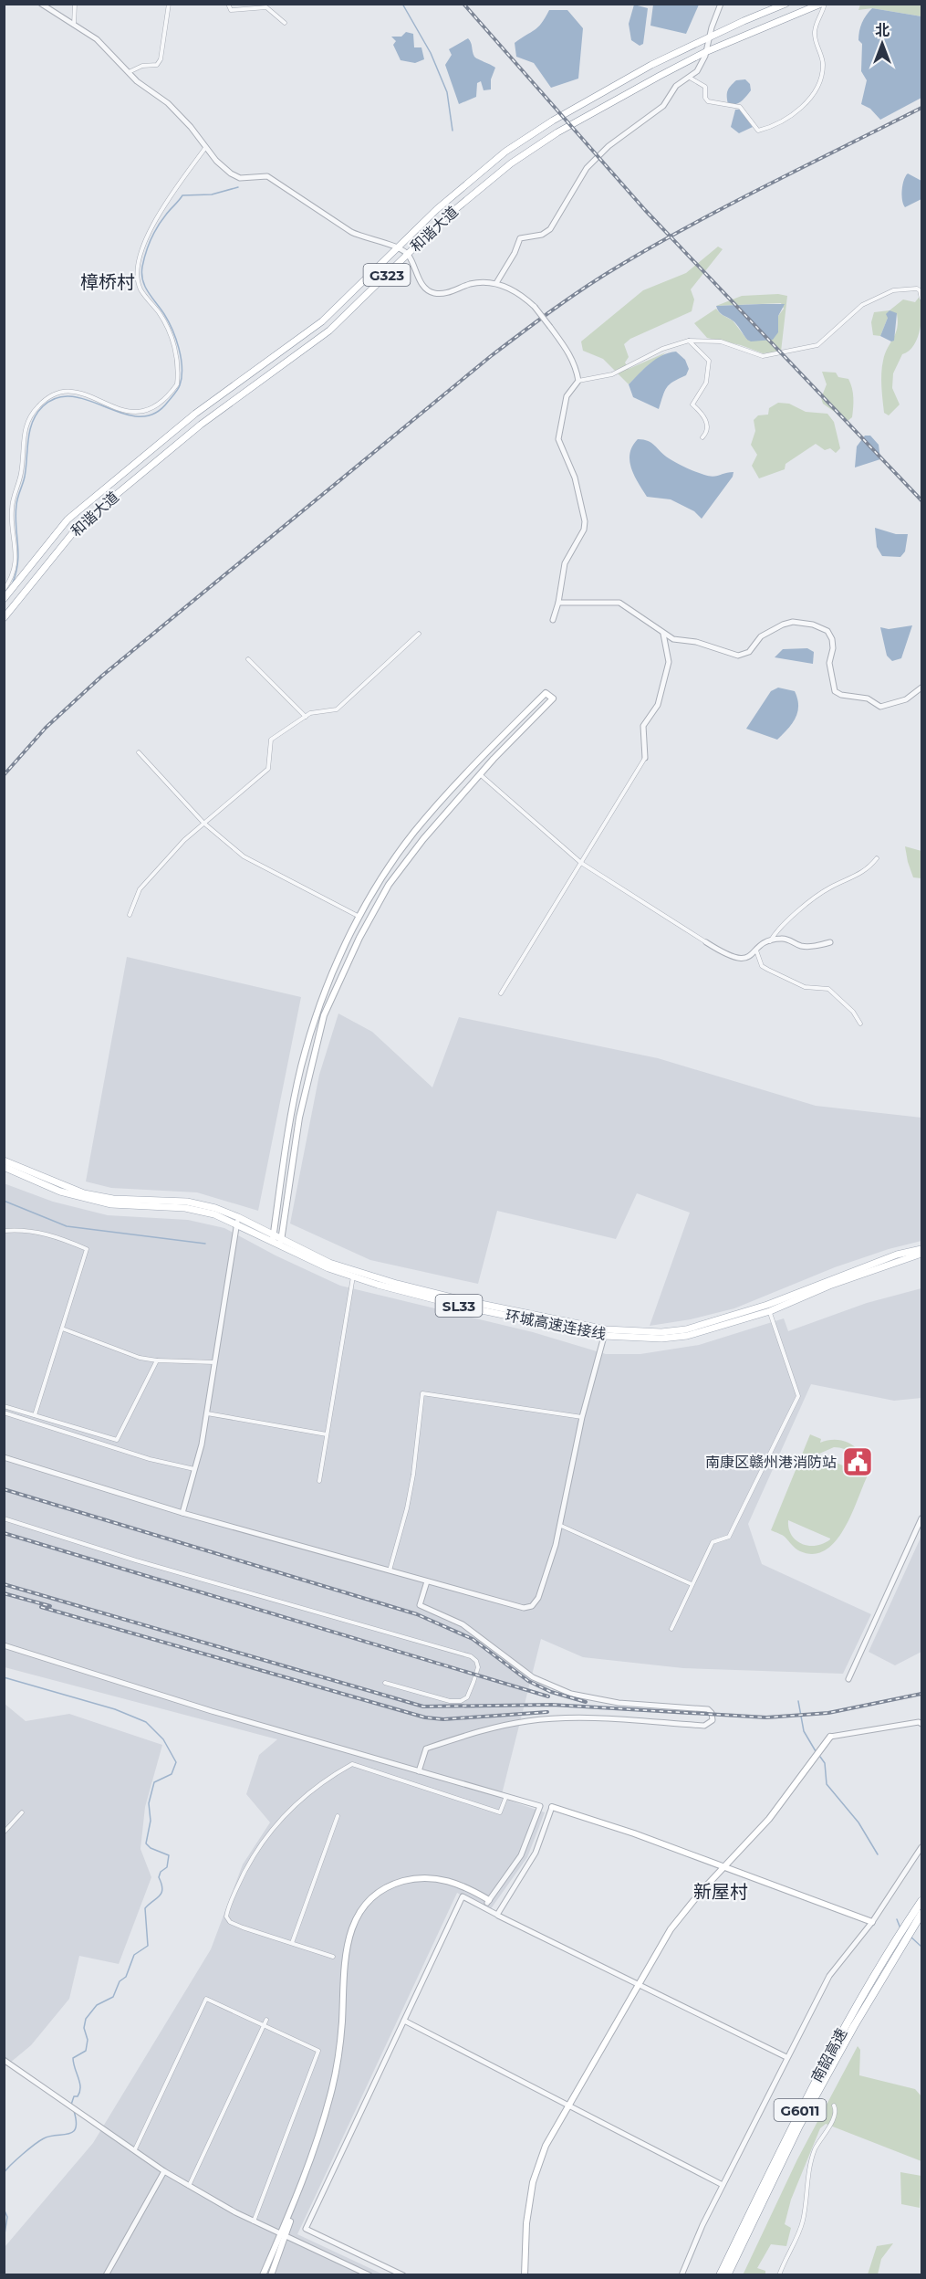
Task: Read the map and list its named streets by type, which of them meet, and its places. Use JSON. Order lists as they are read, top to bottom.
{
  "streets": {
    "highway": ["南韶高速", "G6011"],
    "main road": [
      "和谐大道",
      "G323",
      "SL33",
      "环城高速连接线"
    ]
  },
  "districts": ["樟桥村", "新屋村"],
  "places": {
    "public building": ["南康区赣州港消防站"]
  },
  "north": "top"
}
